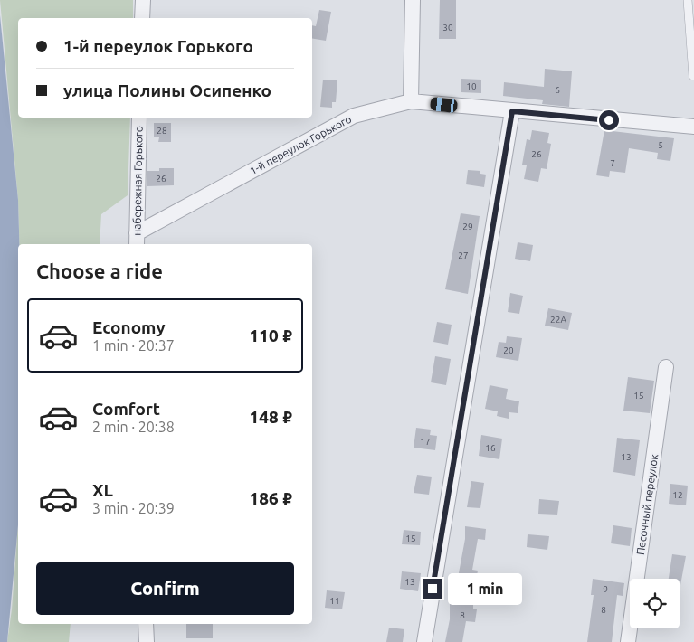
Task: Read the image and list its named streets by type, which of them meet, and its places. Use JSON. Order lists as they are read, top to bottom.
{
  "streets": {
    "street": ["1-й переулок Горького", "набережная Горького", "Песочный переулок"]
  },
  "crossings": [
    ["1-й переулок Горького", "набережная Горького"]
  ],
  "house_numbers": [
    "30",
    "10",
    "6",
    "28",
    "5",
    "26",
    "7",
    "26",
    "29",
    "27",
    "22А",
    "20",
    "15",
    "17",
    "16",
    "13",
    "12",
    "15",
    "13",
    "9",
    "11",
    "8",
    "8"
  ],
  "page": {
    "banner": ["1-й переулок Горького", "улица Полины Осипенко"],
    "heading": "Choose a ride",
    "list": [
      {
        "name": "Economy",
        "note": "1 min · 20:37",
        "value": "110 ₽"
      },
      {
        "name": "Comfort",
        "note": "2 min · 20:38",
        "value": "148 ₽"
      },
      {
        "name": "XL",
        "note": "3 min · 20:39",
        "value": "186 ₽"
      }
    ],
    "buttons": "Confirm",
    "bubble": "1 min"
  }
}
